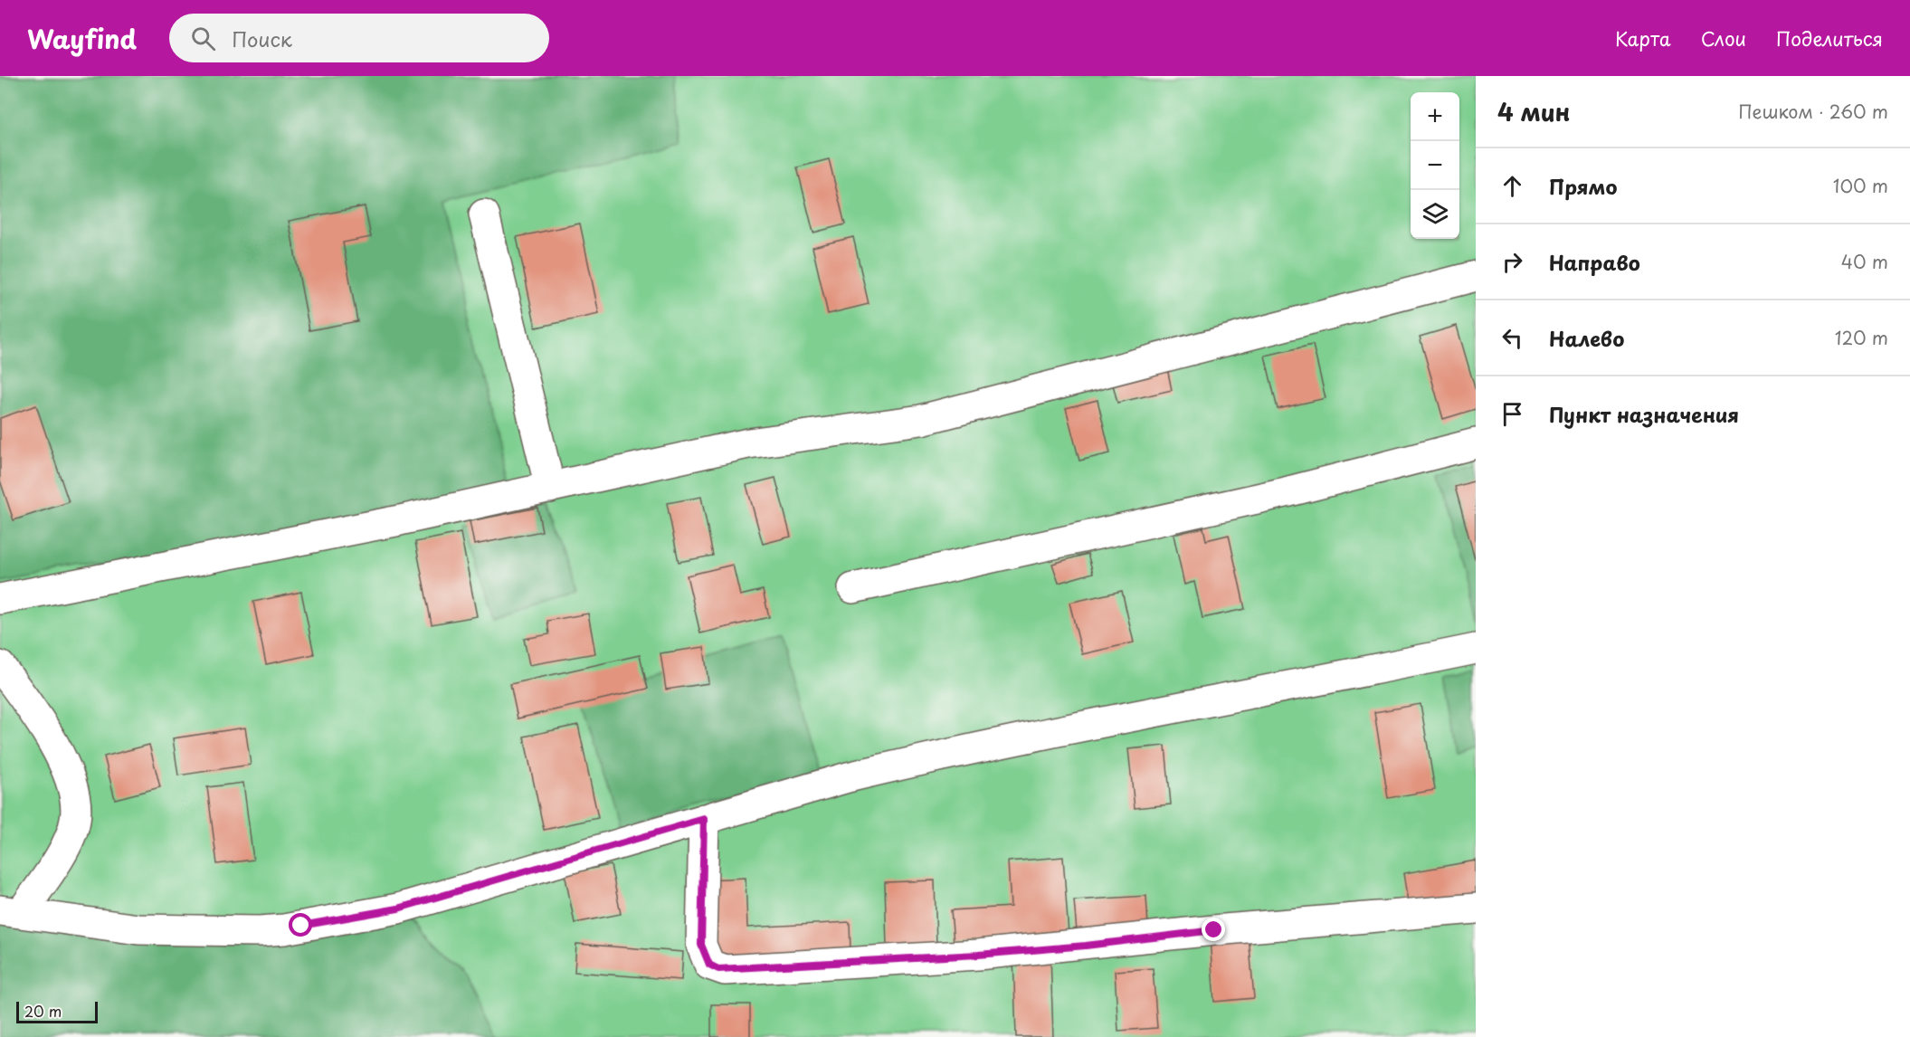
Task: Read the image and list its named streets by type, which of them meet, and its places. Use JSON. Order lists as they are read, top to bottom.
{
  "scale_bar": "20 m",
  "page": {
    "header": "Wayfind",
    "search": "Поиск",
    "nav": ["Карта", "Слои", "Поделиться"],
    "heading": ["4 мин", "Пешком · 260 m"],
    "map_buttons": ["+", "−"],
    "list": [
      ["Прямо", "100 m"],
      ["Направо", "40 m"],
      ["Налево", "120 m"],
      "Пункт назначения"
    ],
    "scale": "20 m"
  }
}
